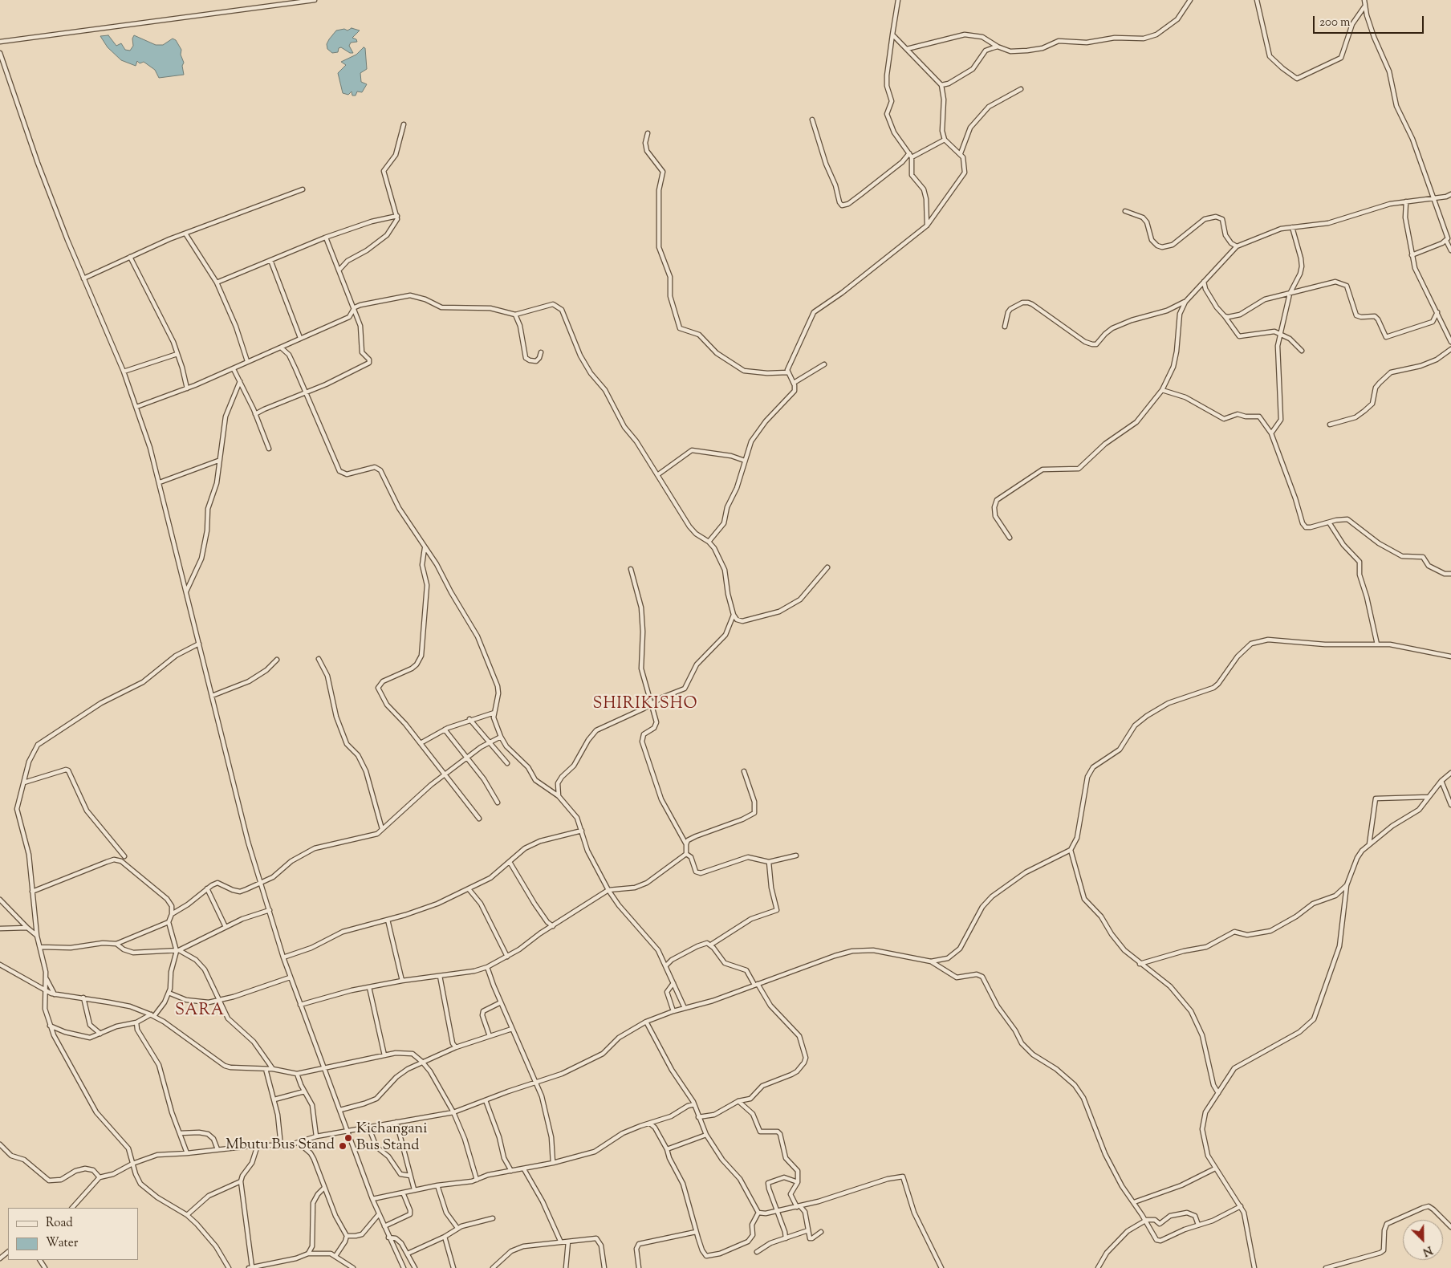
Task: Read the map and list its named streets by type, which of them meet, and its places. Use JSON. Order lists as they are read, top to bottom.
{
  "districts": ["SHIRIKISHO", "SARA"],
  "places": ["Kichangani Bus Stand", "Mbutu Bus Stand"],
  "legend": ["Road", "Water"],
  "scale_bar": "200 m",
  "north": "bottom right"
}
